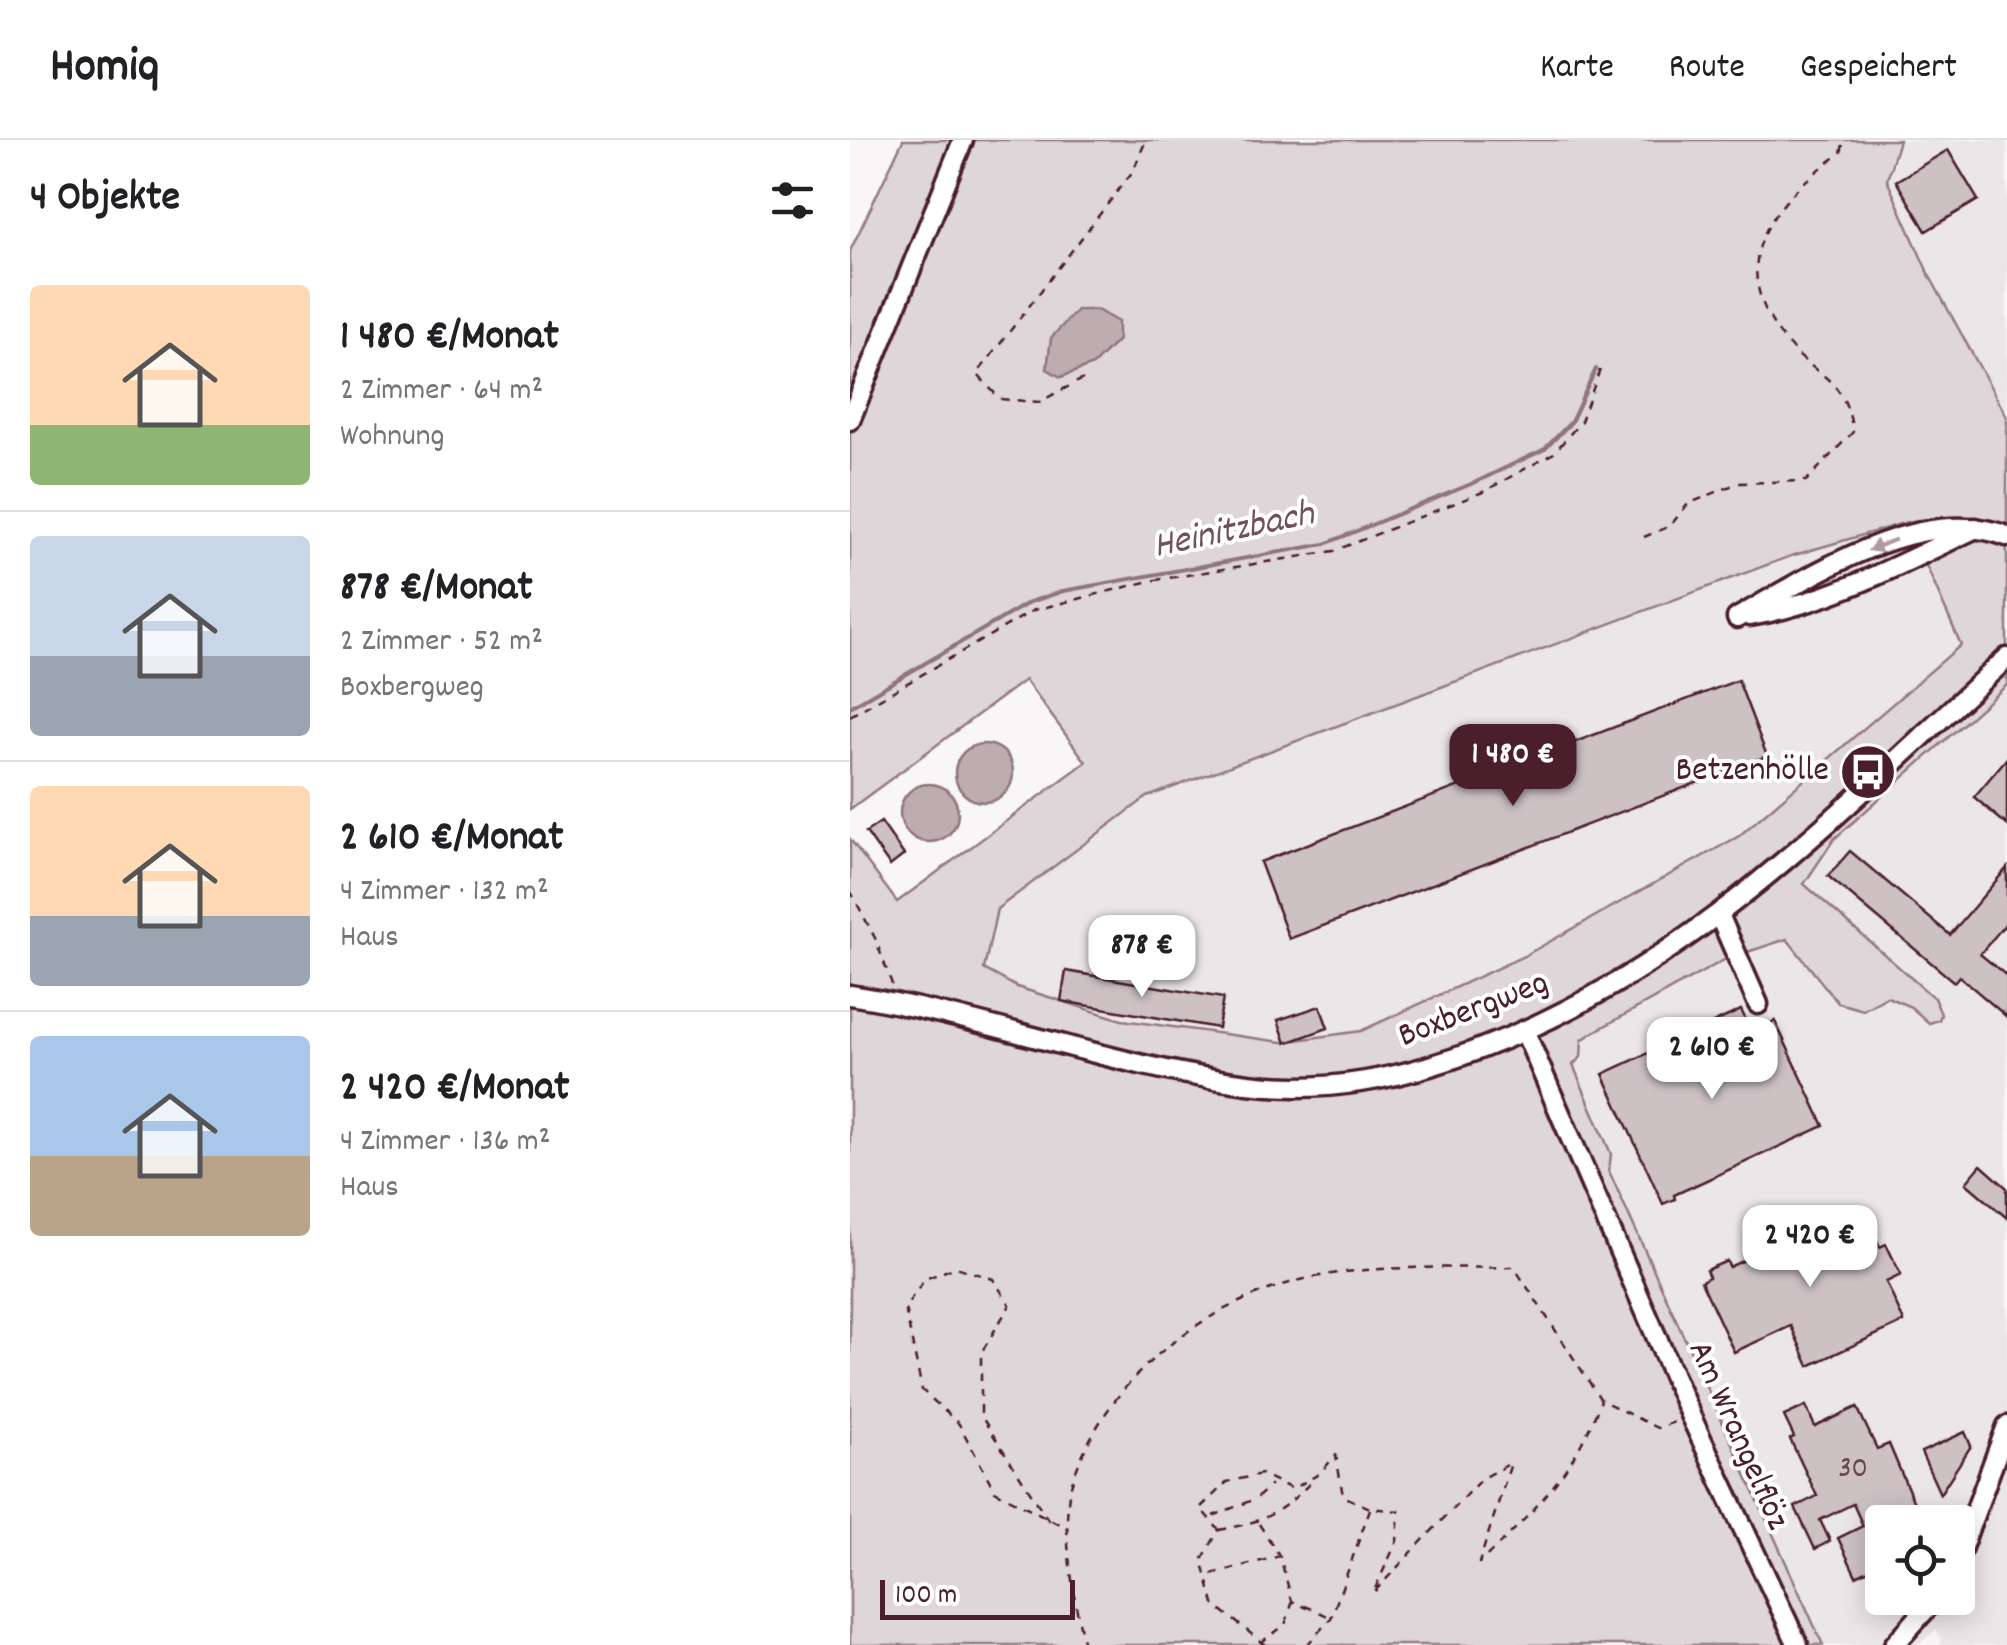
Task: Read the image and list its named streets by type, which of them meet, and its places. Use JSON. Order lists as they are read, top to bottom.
{
  "streets": {
    "street": ["Boxbergweg", "Am Wrangelflöz"]
  },
  "crossings": [
    ["Boxbergweg", "Am Wrangelflöz"]
  ],
  "water": ["Heinitzbach"],
  "places": {
    "bus stop": ["Betzenhölle"]
  },
  "house_numbers": ["30"],
  "scale_bar": "100 m",
  "page": {
    "header": "Homiq",
    "nav": ["Karte", "Route", "Gespeichert"],
    "heading": "4 Objekte",
    "list": [
      {
        "name": "1 480 €/Monat",
        "note": "2 Zimmer · 64 m² · Wohnung"
      },
      {
        "name": "878 €/Monat",
        "note": "2 Zimmer · 52 m² · Boxbergweg"
      },
      {
        "name": "2 610 €/Monat",
        "note": "4 Zimmer · 132 m² · Haus"
      },
      {
        "name": "2 420 €/Monat",
        "note": "4 Zimmer · 136 m² · Haus"
      }
    ],
    "price": [
      "1 480 €",
      "878 €",
      "2 610 €",
      "2 420 €"
    ],
    "scale": "100 m"
  }
}
